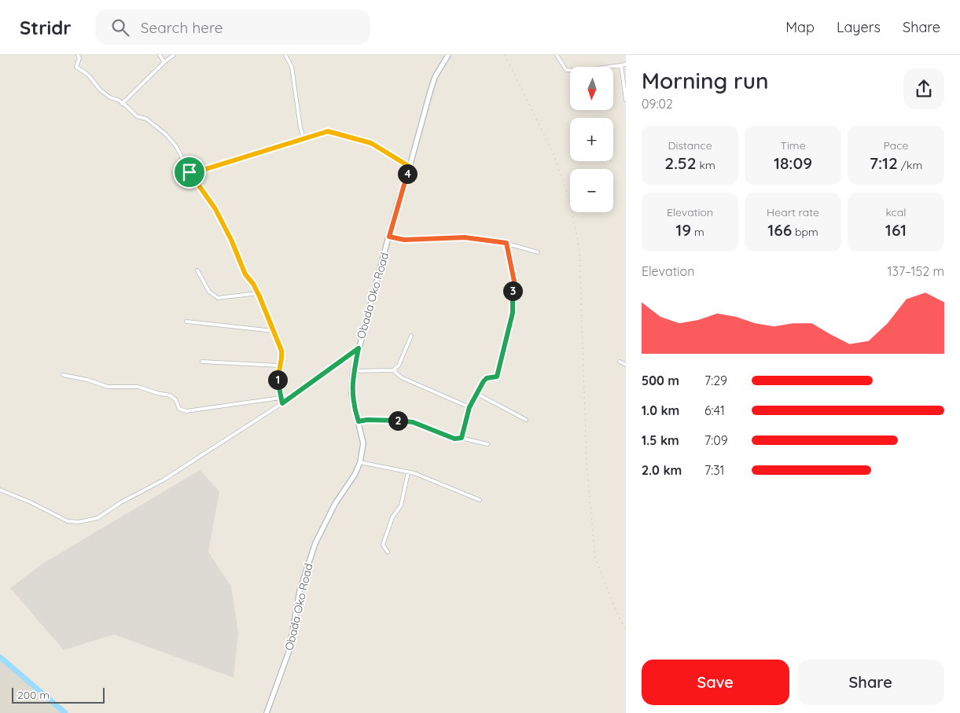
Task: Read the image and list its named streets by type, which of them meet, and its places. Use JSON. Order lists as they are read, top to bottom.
{
  "streets": {
    "main road": ["Obada Oko Road"]
  },
  "scale_bar": "200 m",
  "north": "bottom",
  "page": {
    "header": "Stridr",
    "search": "Search here",
    "nav": ["Map", "Layers", "Share"],
    "heading": ["Morning run", "09:02"],
    "map_buttons": ["+", "−"],
    "stats": [
      ["Distance", "2.52 km"],
      ["Time", "18:09"],
      ["Pace", "7:12 /km"],
      ["Elevation", "19 m"],
      ["Heart rate", "166 bpm"],
      ["kcal", "161"]
    ],
    "pins": [
      "4",
      "3",
      "1",
      "2"
    ],
    "chart": ["Elevation", "137–152 m"],
    "list": [
      {
        "name": "500 m",
        "note": "7:29"
      },
      {
        "name": "1.0 km",
        "note": "6:41"
      },
      {
        "name": "1.5 km",
        "note": "7:09"
      },
      {
        "name": "2.0 km",
        "note": "7:31"
      }
    ],
    "buttons": ["Save", "Share"],
    "scale": "200 m"
  }
}
